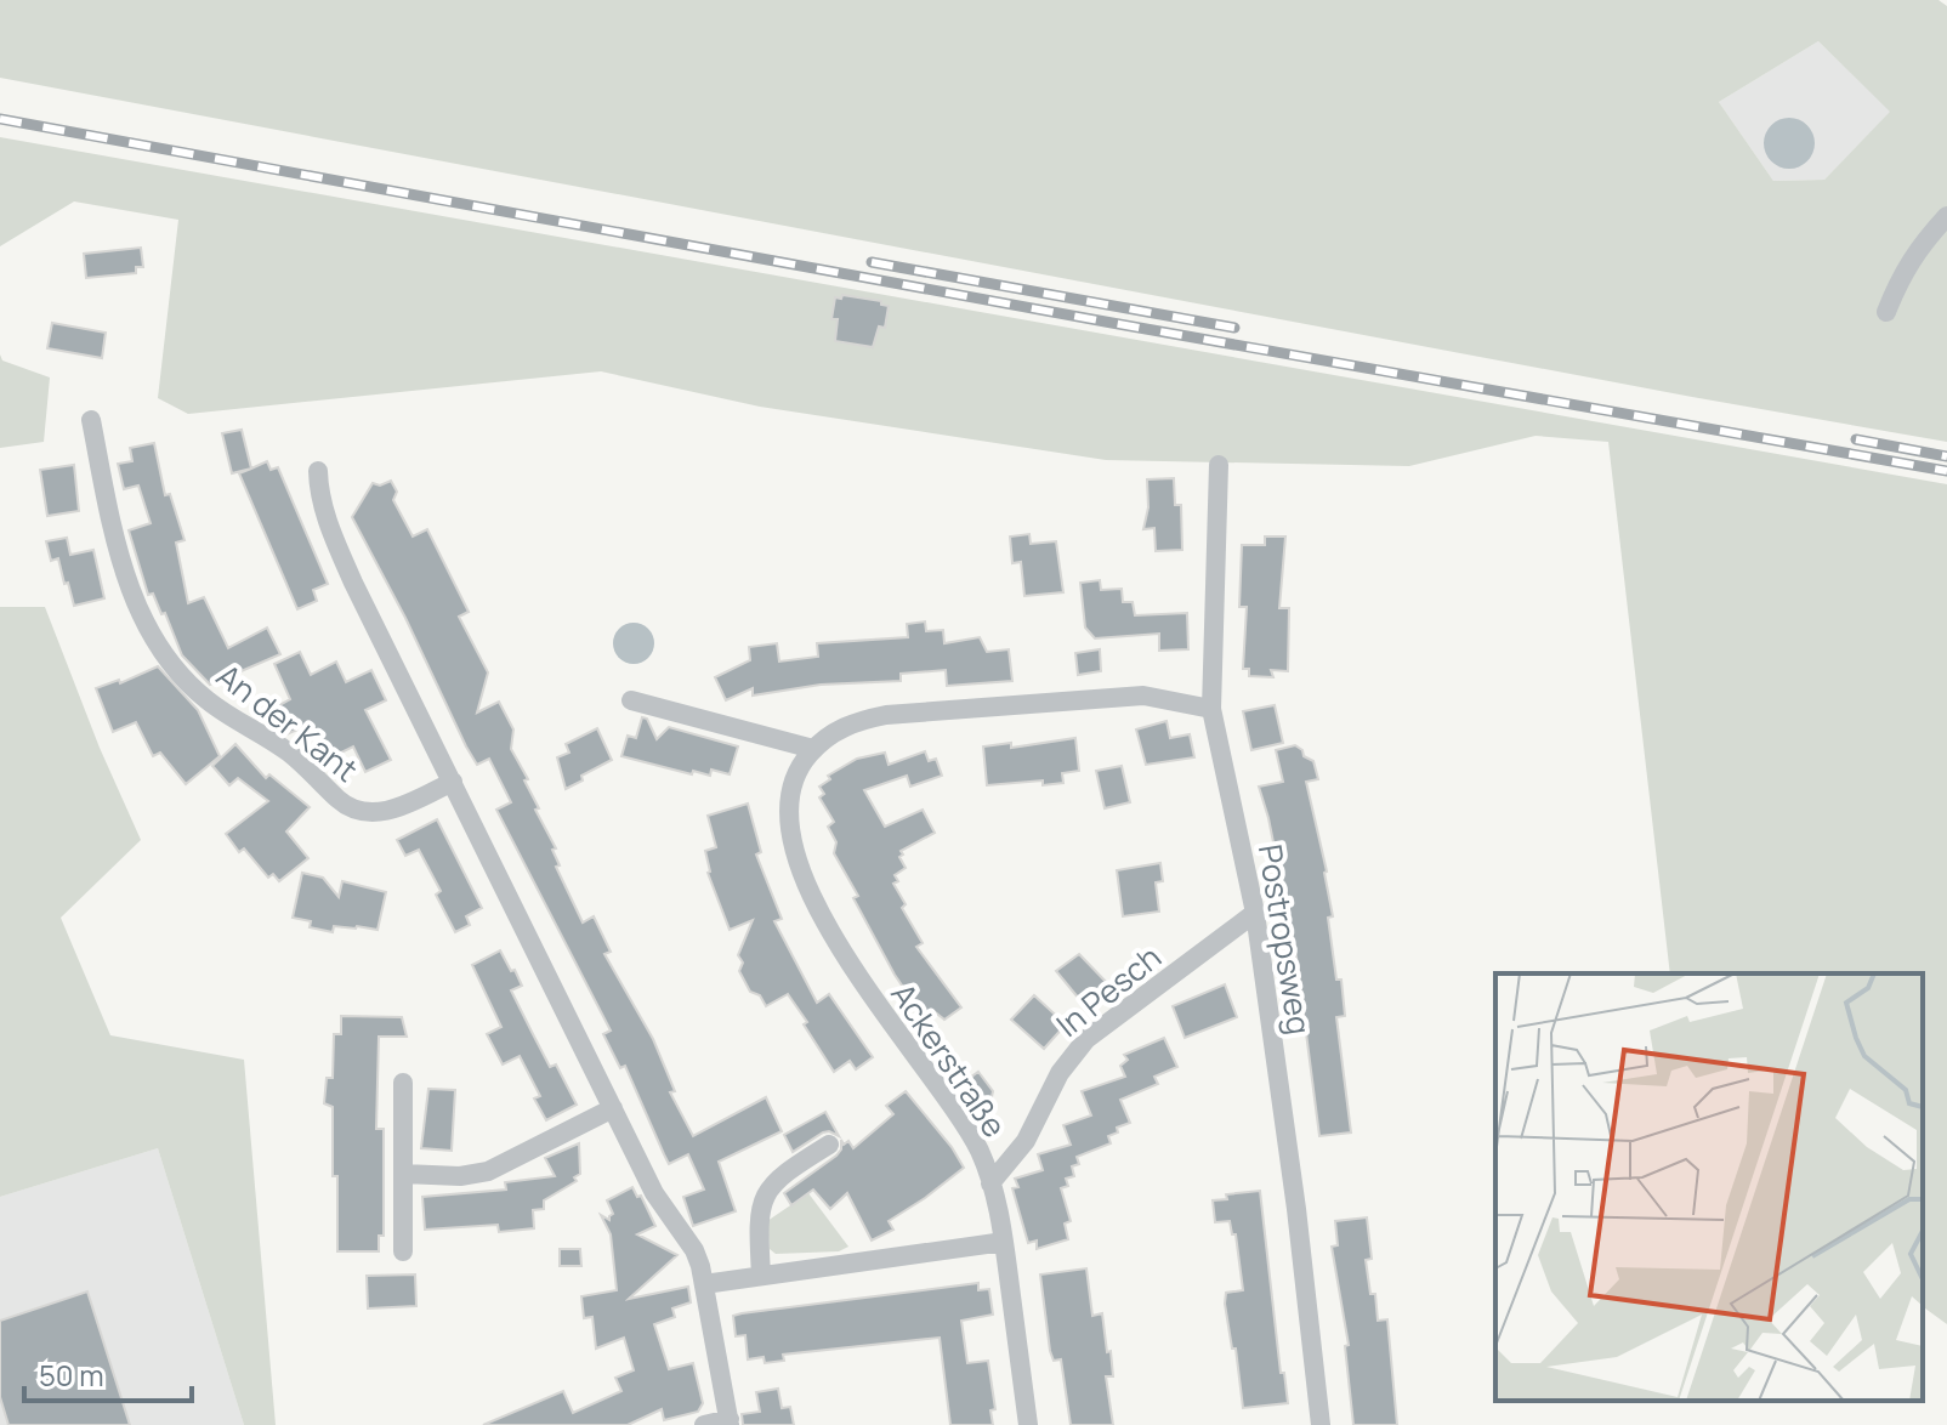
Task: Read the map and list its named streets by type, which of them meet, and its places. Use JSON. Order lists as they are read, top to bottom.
{
  "streets": {
    "street": [
      "An der Kant",
      "Postropsweg",
      "In Pesch",
      "Ackerstraße"
    ]
  },
  "crossings": [
    ["Postropsweg", "In Pesch"],
    ["Postropsweg", "Ackerstraße"],
    ["In Pesch", "Ackerstraße"]
  ],
  "scale_bar": "50 m"
}
